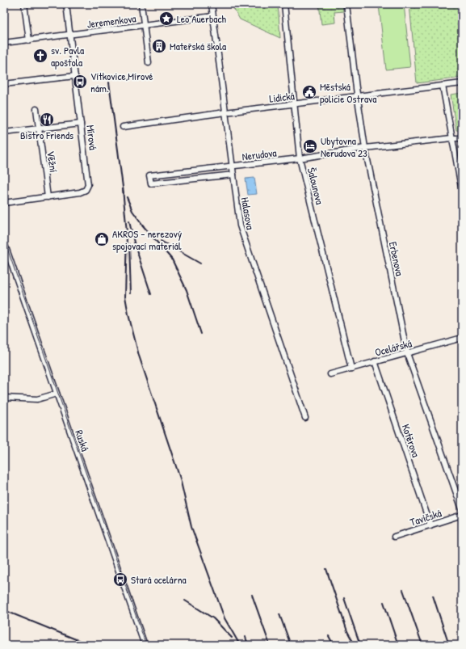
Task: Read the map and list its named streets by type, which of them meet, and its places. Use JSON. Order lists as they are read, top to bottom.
{
  "streets": {
    "street": [
      "Jeremenkova",
      "Lidická",
      "Mírová",
      "Nerudova",
      "Věžní",
      "Šalounova",
      "Halasova",
      "Erbenova",
      "Ocelářská",
      "Ruská",
      "Kotěrova",
      "Tavičská"
    ]
  },
  "crossings": [
    ["Jeremenkova", "Mírová"],
    ["Jeremenkova", "Halasova"],
    ["Lidická", "Šalounova"],
    ["Lidická", "Halasova"],
    ["Lidická", "Erbenova"],
    ["Mírová", "Věžní"],
    ["Nerudova", "Šalounova"],
    ["Nerudova", "Halasova"],
    ["Nerudova", "Erbenova"],
    ["Šalounova", "Ocelářská"],
    ["Erbenova", "Ocelářská"],
    ["Ocelářská", "Kotěrova"],
    ["Kotěrova", "Tavičská"]
  ],
  "places": {
    "place": ["Leo Auerbach"],
    "building": ["Mateřská škola"],
    "church": ["sv. Pavla apoštola"],
    "bus stop": ["Vítkovice,Mírové nám.", "Stará ocelárna"],
    "public building": ["Městská policie Ostrava"],
    "restaurant": ["Bistro Friends"],
    "hotel": ["Ubytovna Nerudova 23"],
    "shop": ["AKROS - nerezový spojovací materiál"]
  }
}
